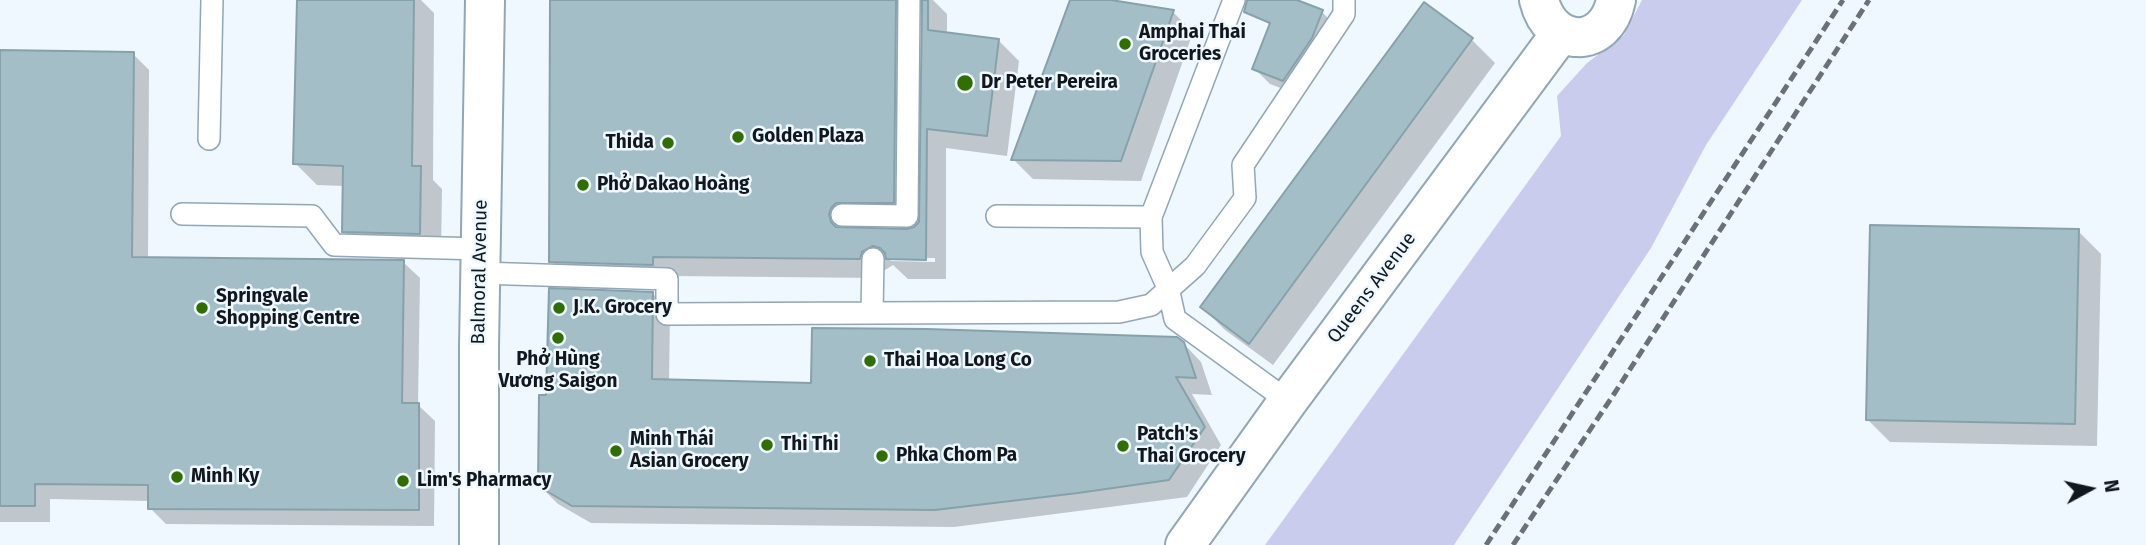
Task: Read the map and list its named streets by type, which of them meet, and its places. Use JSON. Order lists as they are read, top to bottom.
{
  "streets": {
    "main road": ["Balmoral Avenue", "Queens Avenue"]
  },
  "places": [
    "Amphai Thai Groceries",
    "Dr Peter Pereira",
    "Golden Plaza",
    "Thida",
    "Phở Dakao Hoàng",
    "Springvale Shopping Centre",
    "J.K. Grocery",
    "Phở Hùng Vương Saigon",
    "Thai Hoa Long Co",
    "Thi Thi",
    "Patch's Thai Grocery",
    "Minh Thái Asian Grocery",
    "Phka Chom Pa",
    "Minh Ky",
    "Lim's Pharmacy"
  ],
  "north": "right"
}
